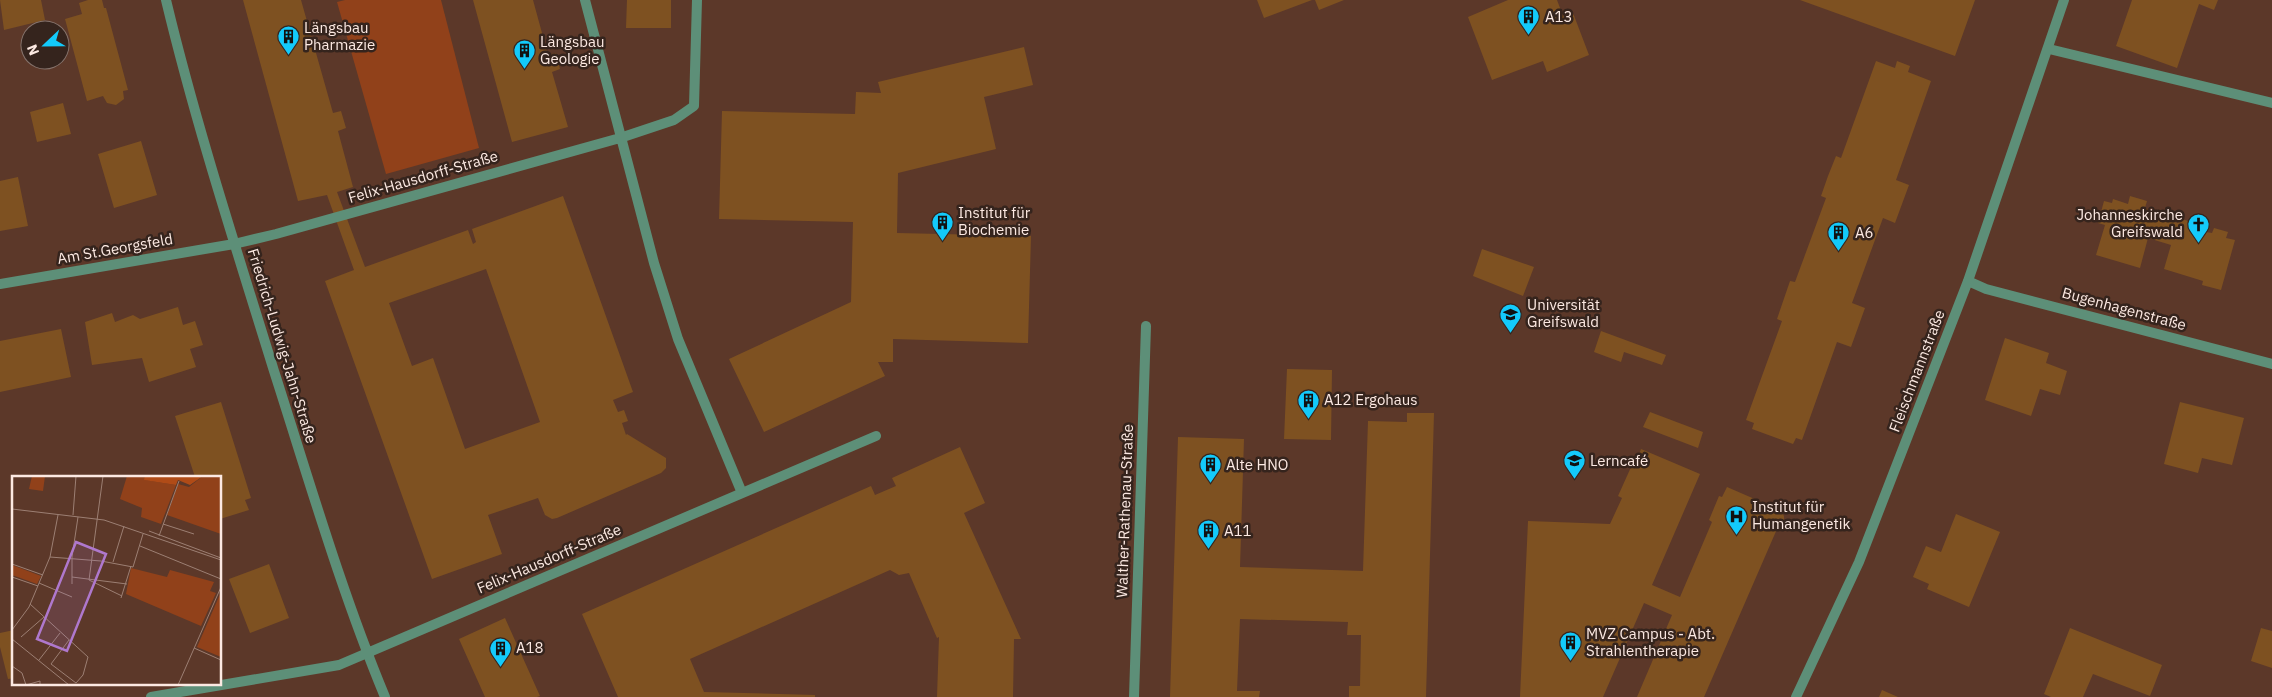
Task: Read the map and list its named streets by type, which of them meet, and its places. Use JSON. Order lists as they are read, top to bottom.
{
  "streets": {
    "street": [
      "Felix-Hausdorff-Straße",
      "Am St.Georgsfeld",
      "Bugenhagenstraße",
      "Friedrich-Ludwig-Jahn-Straße",
      "Fleischmannstraße",
      "Walther-Rathenau-Straße"
    ]
  },
  "crossings": [
    ["Felix-Hausdorff-Straße", "Am St.Georgsfeld"],
    ["Felix-Hausdorff-Straße", "Friedrich-Ludwig-Jahn-Straße"],
    ["Am St.Georgsfeld", "Friedrich-Ludwig-Jahn-Straße"],
    ["Bugenhagenstraße", "Fleischmannstraße"]
  ],
  "places": {
    "building": [
      "A13",
      "Längsbau Pharmazie",
      "Längsbau Geologie",
      "Institut für Biochemie",
      "A6",
      "A12 Ergohaus",
      "Alte HNO",
      "A11",
      "MVZ Campus - Abt. Strahlentherapie",
      "A18"
    ],
    "church": ["Johanneskirche Greifswald"],
    "school or university": ["Universität Greifswald", "Lerncafé"],
    "hospital": ["Institut für Humangenetik"]
  },
  "north": "left"
}
